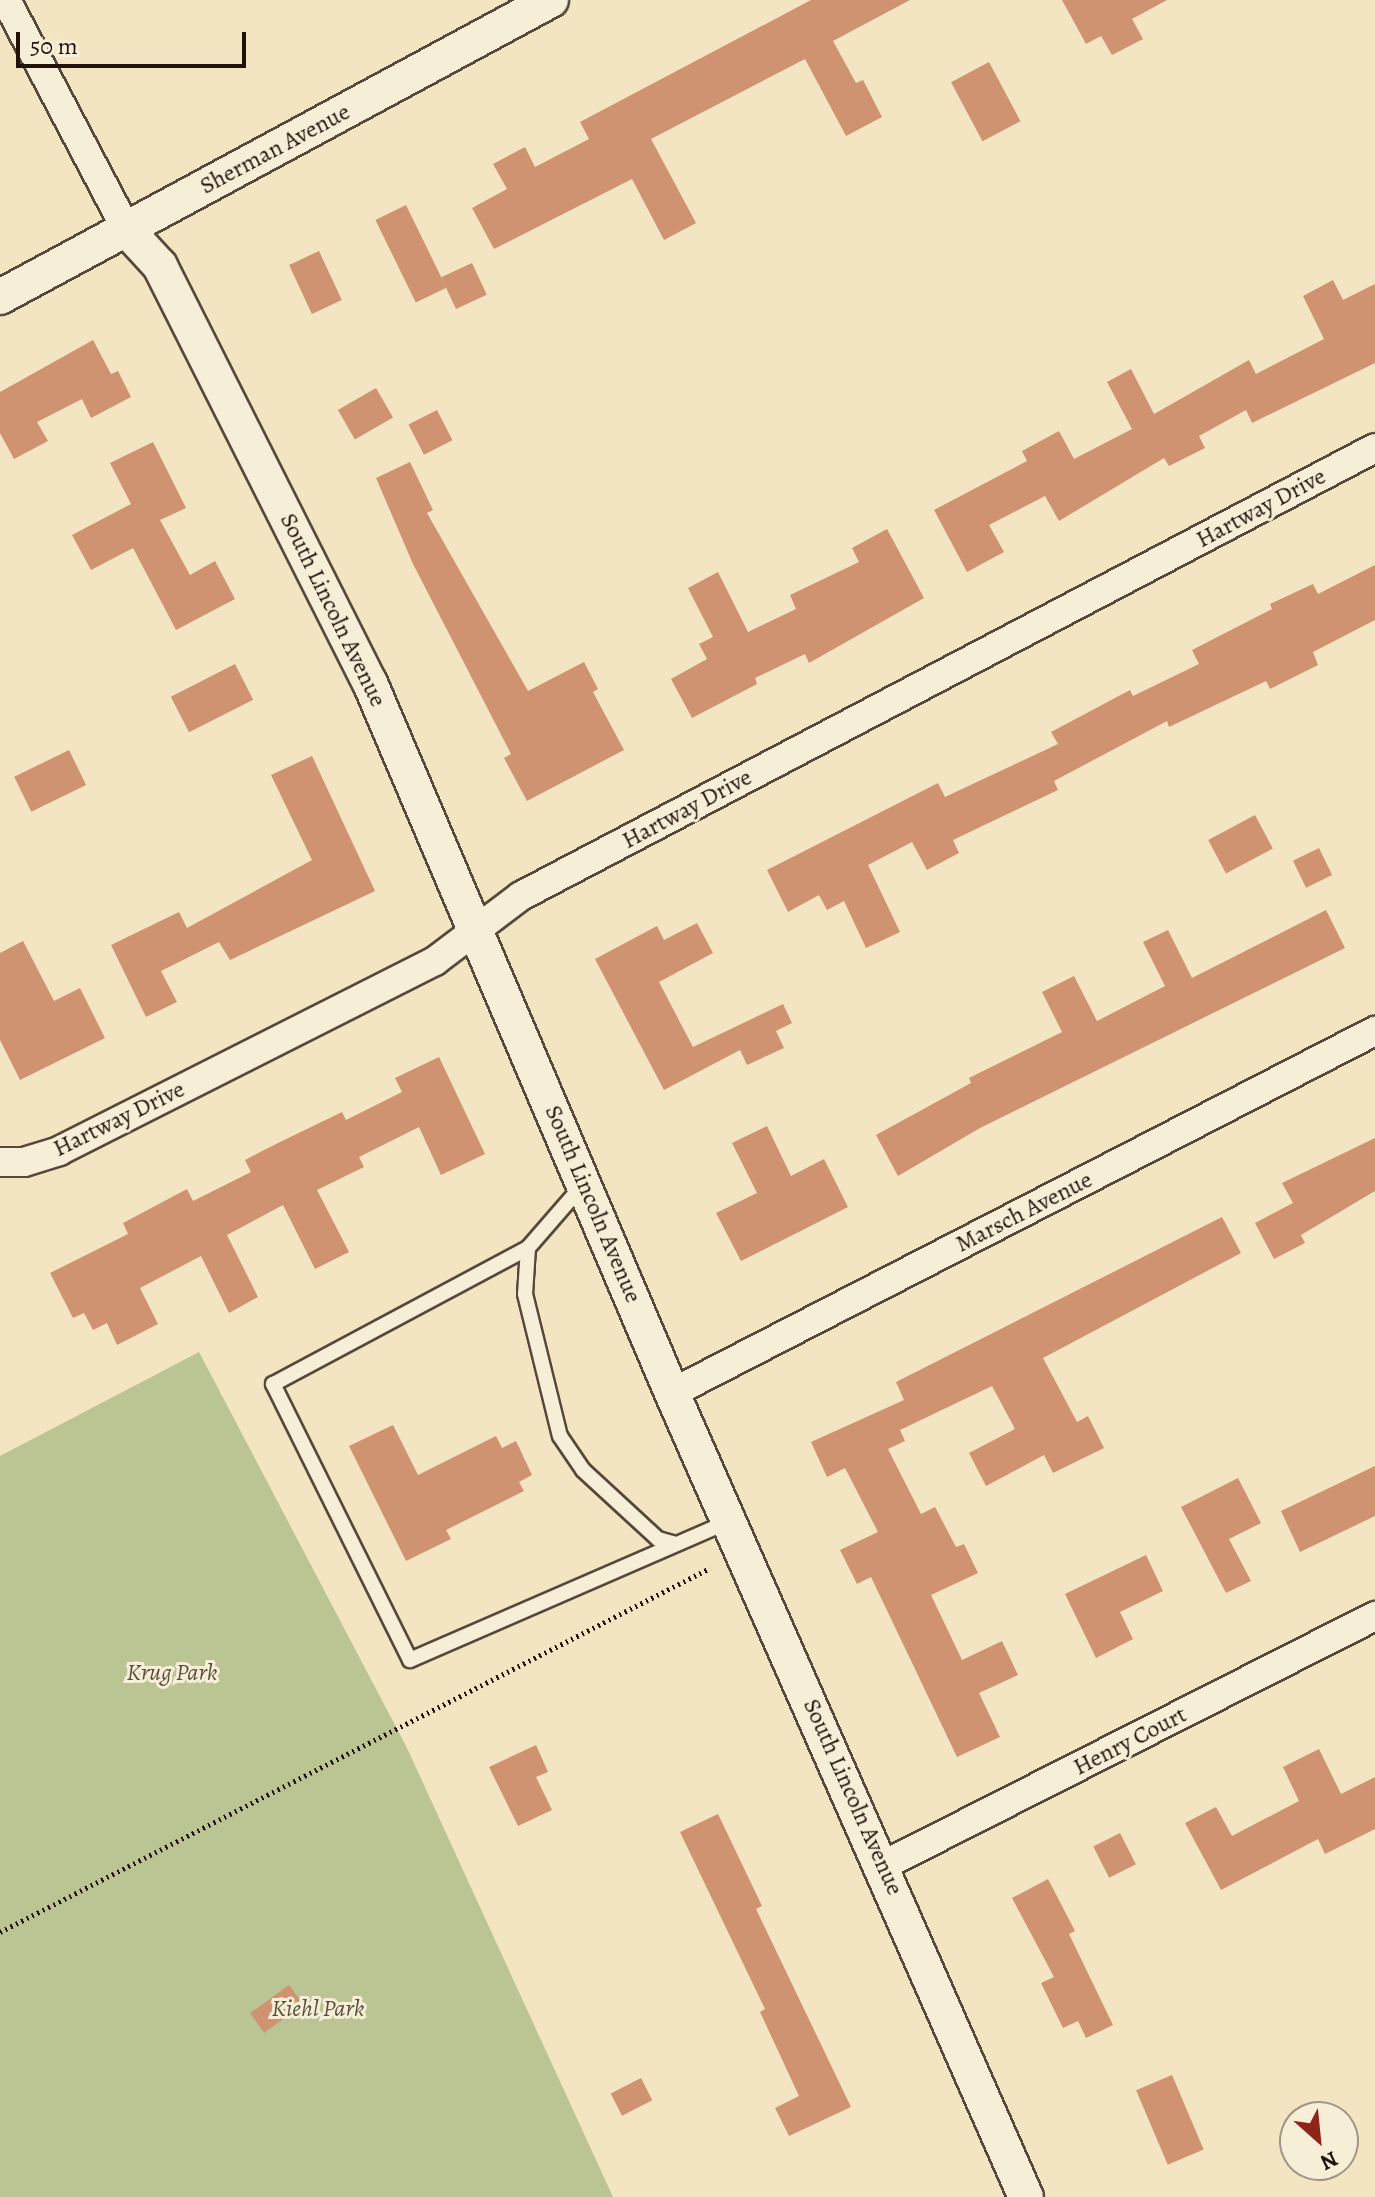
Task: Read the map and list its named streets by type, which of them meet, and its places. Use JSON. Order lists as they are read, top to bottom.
{
  "streets": {
    "street": [
      "Sherman Avenue",
      "Hartway Drive",
      "South Lincoln Avenue",
      "Marsch Avenue",
      "Henry Court"
    ]
  },
  "crossings": [
    ["Sherman Avenue", "South Lincoln Avenue"],
    ["Hartway Drive", "South Lincoln Avenue"],
    ["South Lincoln Avenue", "Marsch Avenue"],
    ["South Lincoln Avenue", "Henry Court"]
  ],
  "parks": ["Krug Park", "Kiehl Park"],
  "scale_bar": "50 m",
  "north": "bottom right"
}
